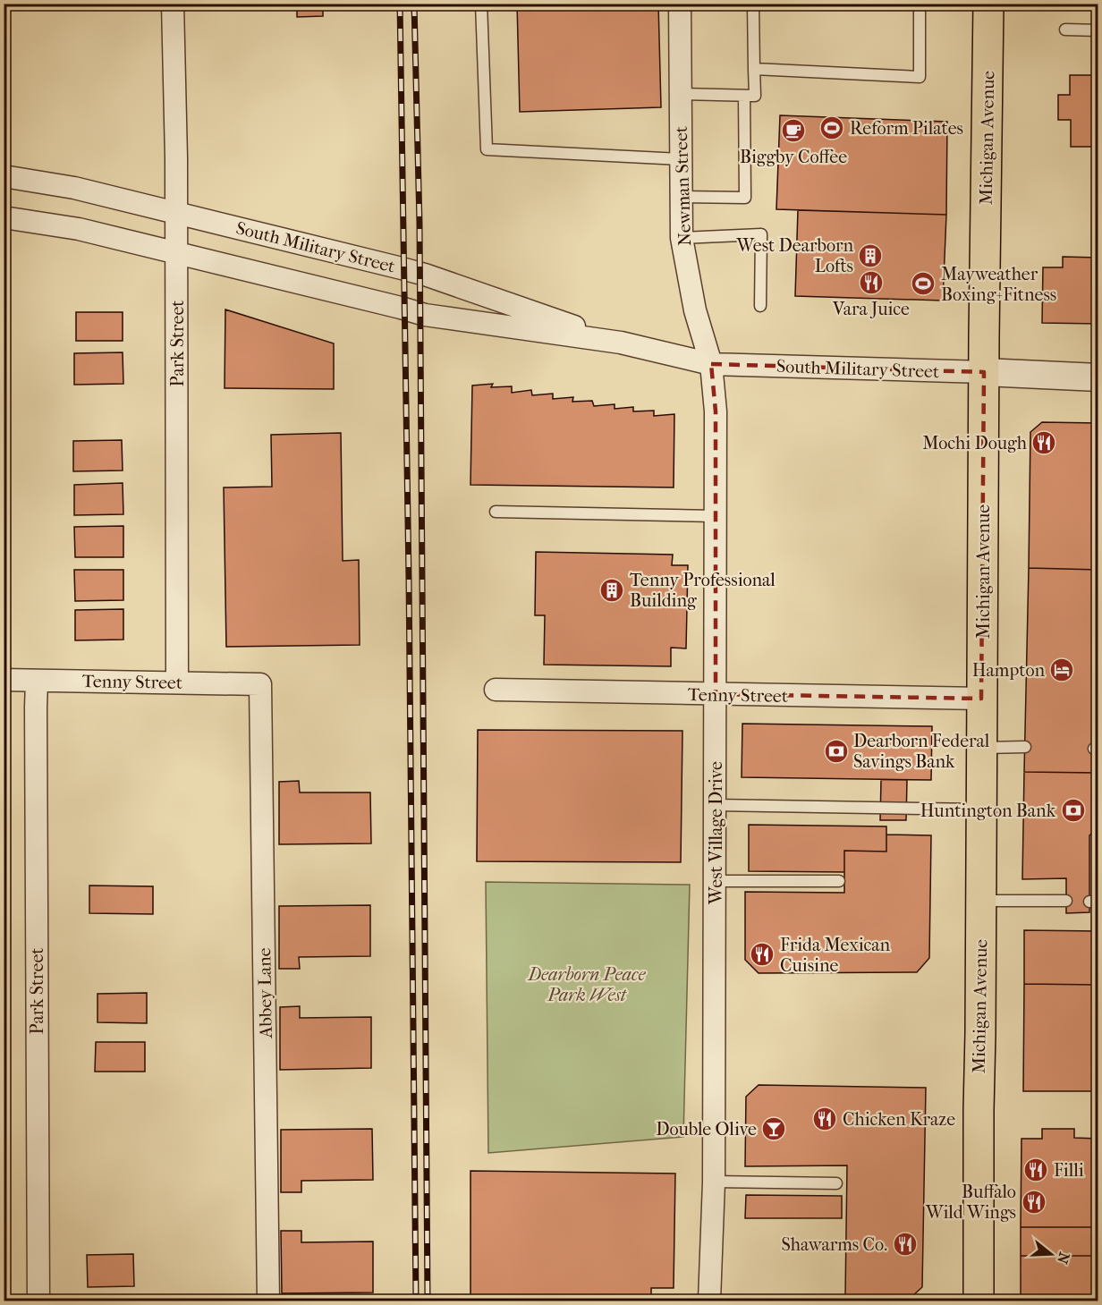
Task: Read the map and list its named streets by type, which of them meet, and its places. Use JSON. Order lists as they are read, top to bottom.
{
  "streets": {
    "main road": ["Michigan Avenue"],
    "street": [
      "Newman Street",
      "South Military Street",
      "Park Street",
      "Tenny Street",
      "West Village Drive",
      "Abbey Lane"
    ]
  },
  "crossings": [
    ["Michigan Avenue", "South Military Street"],
    ["Michigan Avenue", "Tenny Street"],
    ["Newman Street", "South Military Street"],
    ["Newman Street", "West Village Drive"],
    ["South Military Street", "Park Street"],
    ["South Military Street", "West Village Drive"],
    ["Park Street", "Tenny Street"],
    ["Tenny Street", "West Village Drive"],
    ["Tenny Street", "Abbey Lane"]
  ],
  "parks": ["Dearborn Peace Park West"],
  "places": {
    "sports": ["Reform Pilates", "Mayweather Boxing+Fitness"],
    "cafe": ["Biggby Coffee"],
    "building": ["West Dearborn Lofts", "Tenny Professional Building"],
    "restaurant": [
      "Vara Juice",
      "Mochi Dough",
      "Frida Mexican Cuisine",
      "Chicken Kraze",
      "Filli",
      "Buffalo Wild Wings",
      "Shawarms Co."
    ],
    "hotel": ["Hampton"],
    "bank": ["Dearborn Federal Savings Bank", "Huntington Bank"],
    "bar": ["Double Olive"]
  },
  "north": "right"
}
